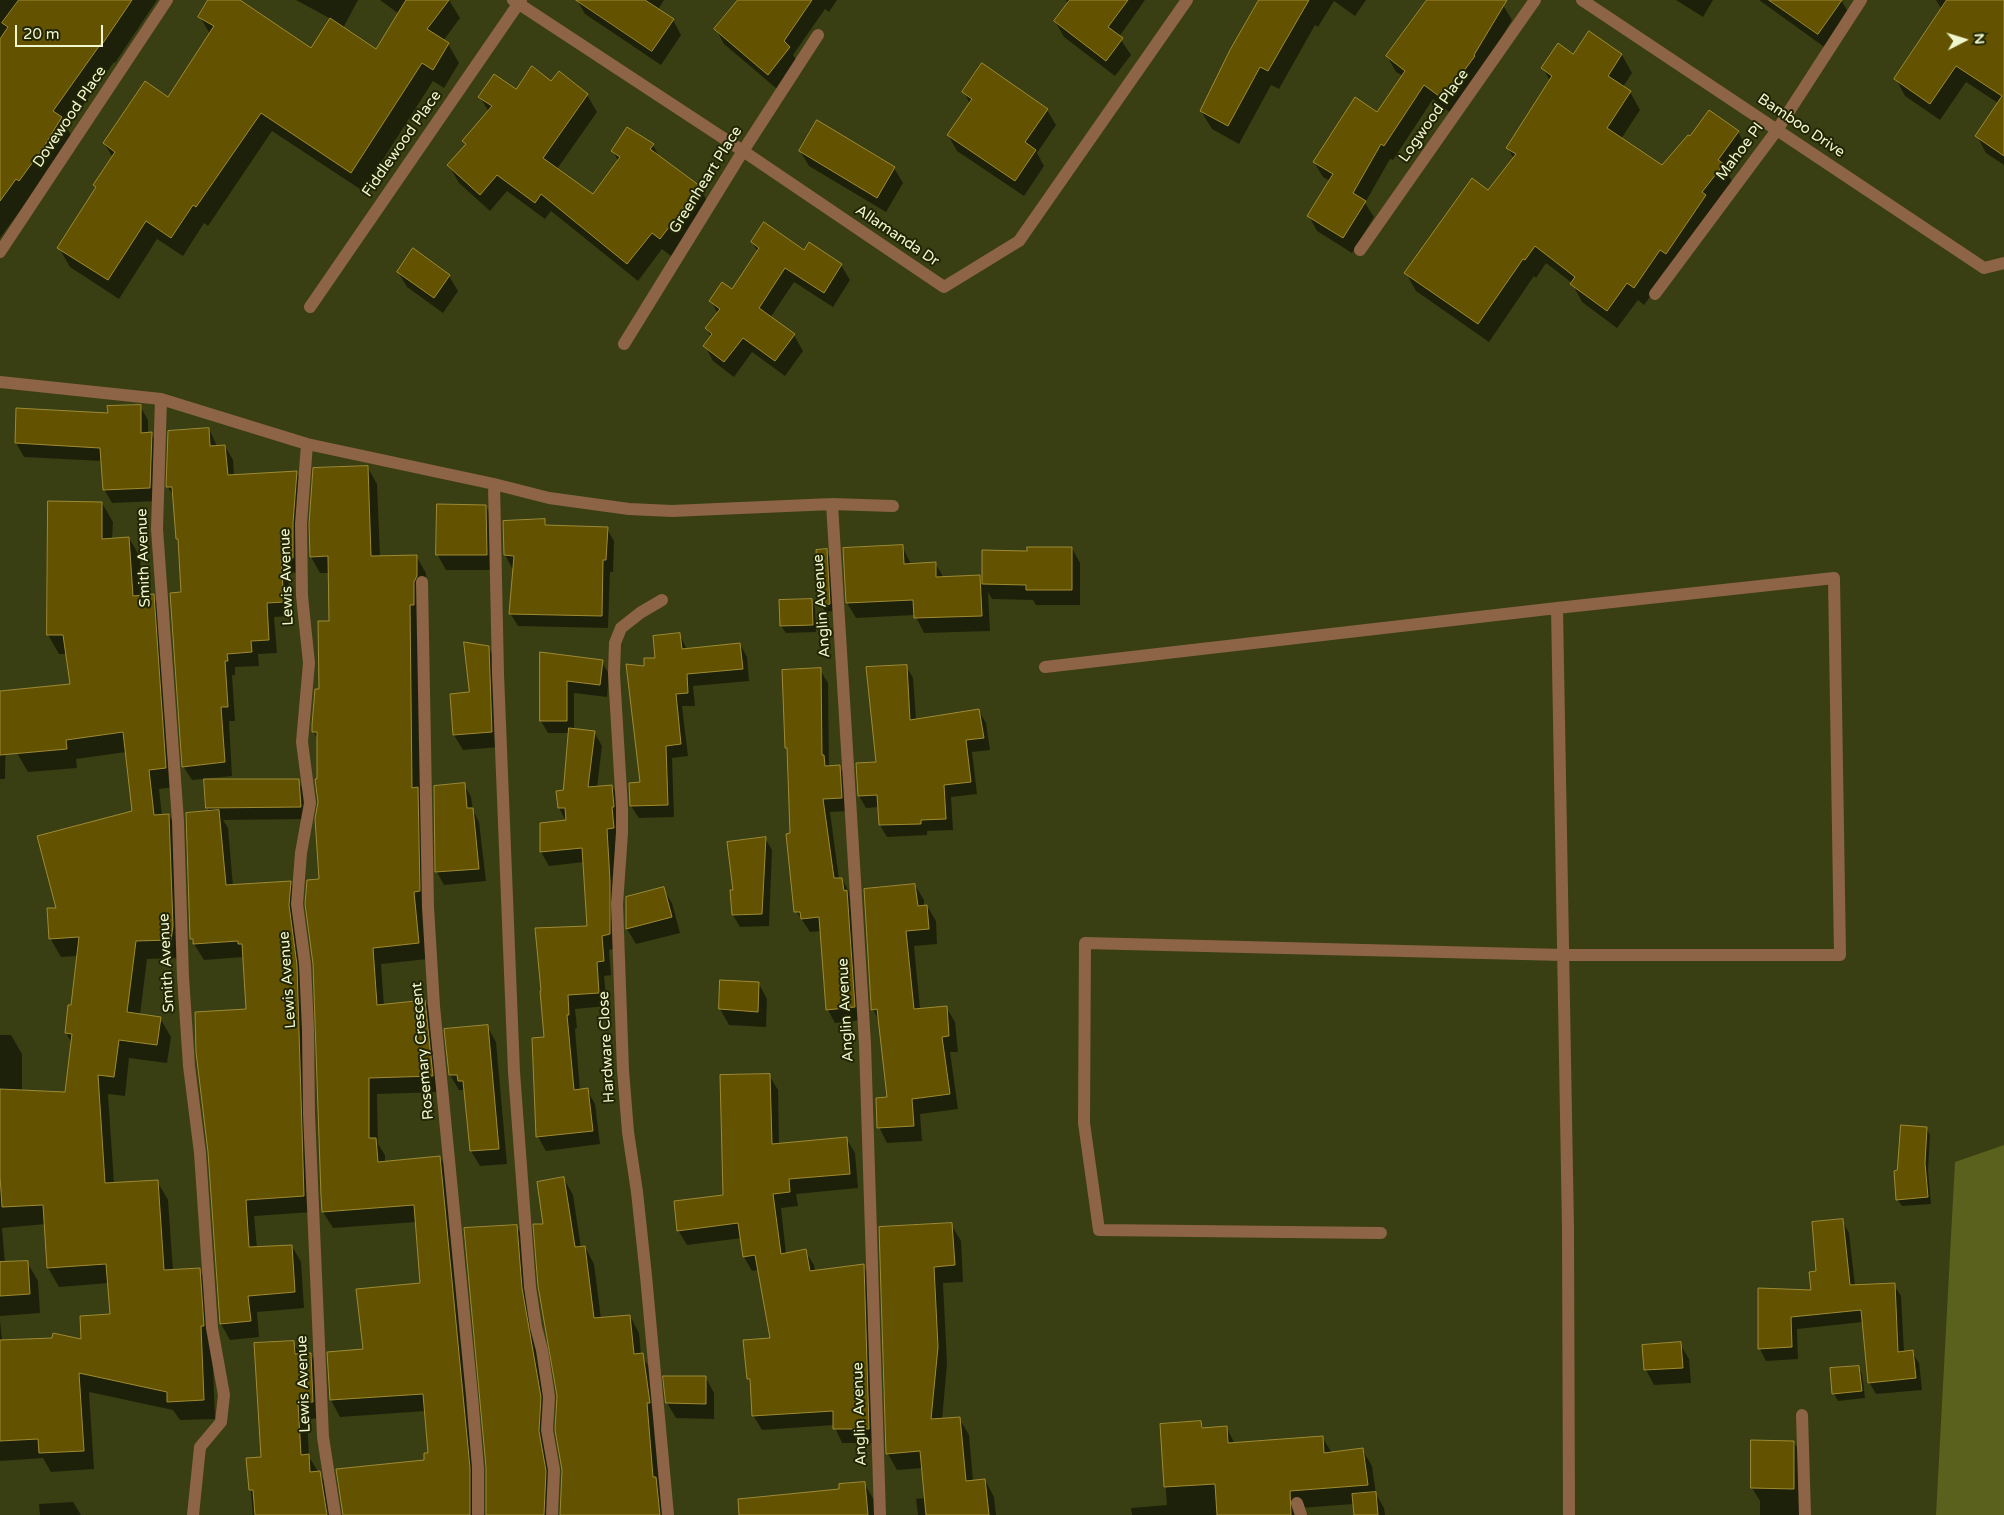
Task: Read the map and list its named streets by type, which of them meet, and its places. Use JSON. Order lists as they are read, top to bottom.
{
  "streets": {
    "street": [
      "Logwood Place",
      "Dovewood Place",
      "Bamboo Drive",
      "Fiddlewood Place",
      "Mahoe Pl",
      "Greenheart Place",
      "Allamanda Dr",
      "Smith Avenue",
      "Lewis Avenue",
      "Anglin Avenue",
      "Hardware Close",
      "Rosemary Crescent"
    ]
  },
  "crossings": [
    ["Bamboo Drive", "Mahoe Pl"],
    ["Fiddlewood Place", "Allamanda Dr"],
    ["Greenheart Place", "Allamanda Dr"]
  ],
  "scale_bar": "20 m",
  "north": "right"
}
